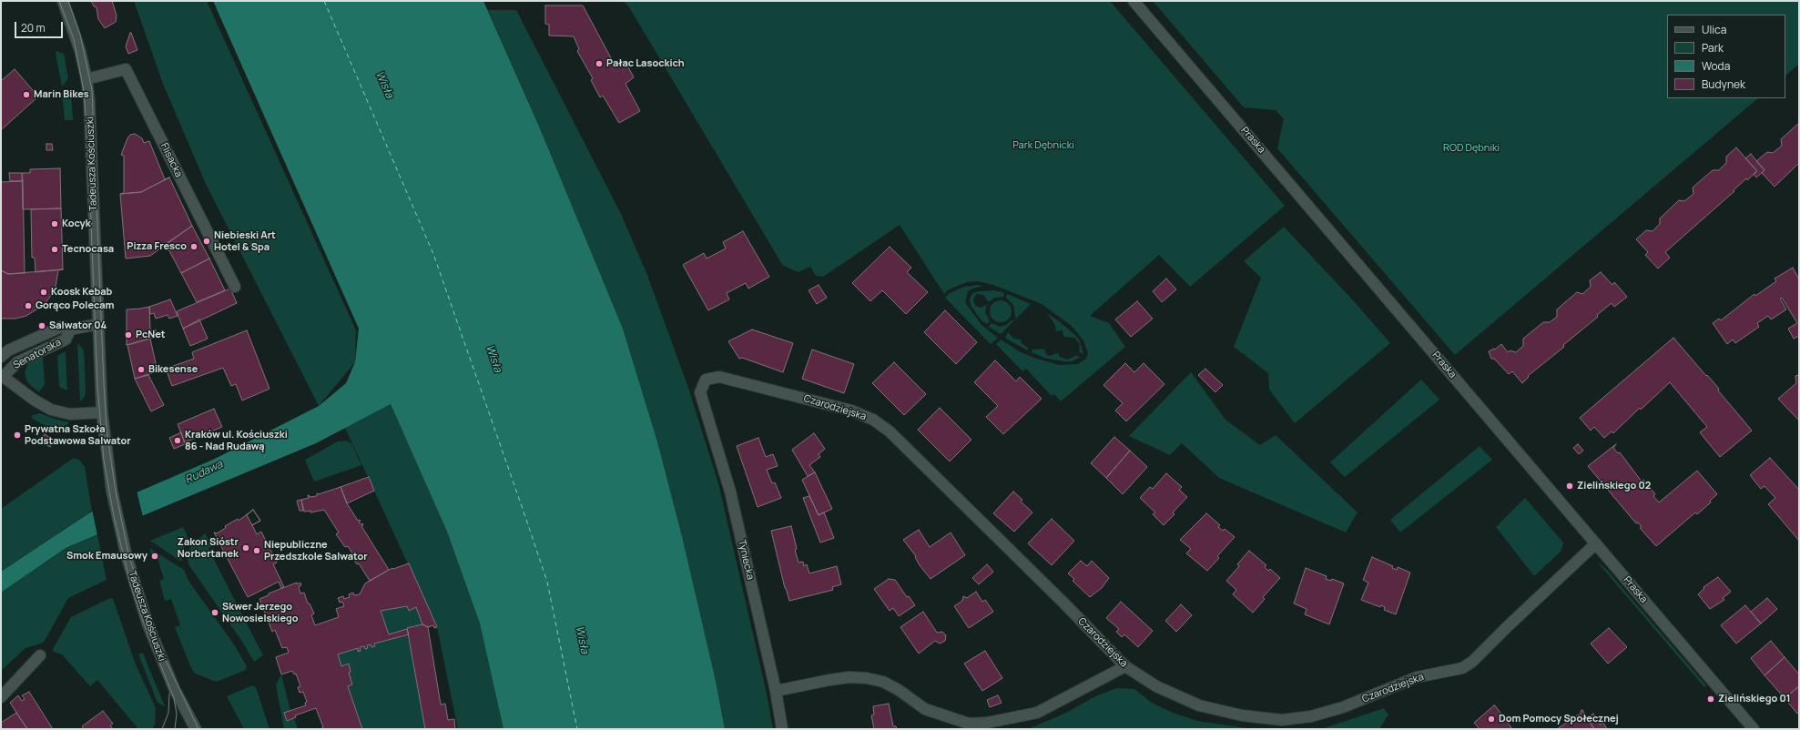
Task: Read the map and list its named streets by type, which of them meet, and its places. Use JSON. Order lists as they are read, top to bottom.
{
  "streets": {
    "street": [
      "Praska",
      "Flisacka",
      "Tadeusza Kościuszki",
      "Senatorska",
      "Czarodziejska",
      "Tyniecka"
    ]
  },
  "crossings": [
    ["Praska", "Czarodziejska"],
    ["Flisacka", "Tadeusza Kościuszki"],
    ["Tadeusza Kościuszki", "Senatorska"],
    ["Czarodziejska", "Tyniecka"]
  ],
  "water": ["Wisła", "Rudawa"],
  "parks": ["Park Dębnicki", "ROD Dębniki"],
  "places": [
    "Pałac Lasockich",
    "Marin Bikes",
    "Kocyk",
    "Niebieski Art Hotel & Spa",
    "Pizza Fresco",
    "Tecnocasa",
    "Koosk Kebab",
    "Gorąco Polecam",
    "Salwator 04",
    "PcNet",
    "Bikesense",
    "Prywatna Szkoła Podstawowa Salwator",
    "Kraków ul. Kościuszki 86 - Nad Rudawą",
    "Zielińskiego 02",
    "Zakon Sióstr Norbertanek",
    "Niepubliczne Przedszkole Salwator",
    "Smok Emausowy",
    "Skwer Jerzego Nowosielskiego",
    "Zielińskiego 01",
    "Dom Pomocy Społecznej"
  ],
  "legend": [
    "Ulica",
    "Park",
    "Woda",
    "Budynek"
  ],
  "scale_bar": "20 m"
}
